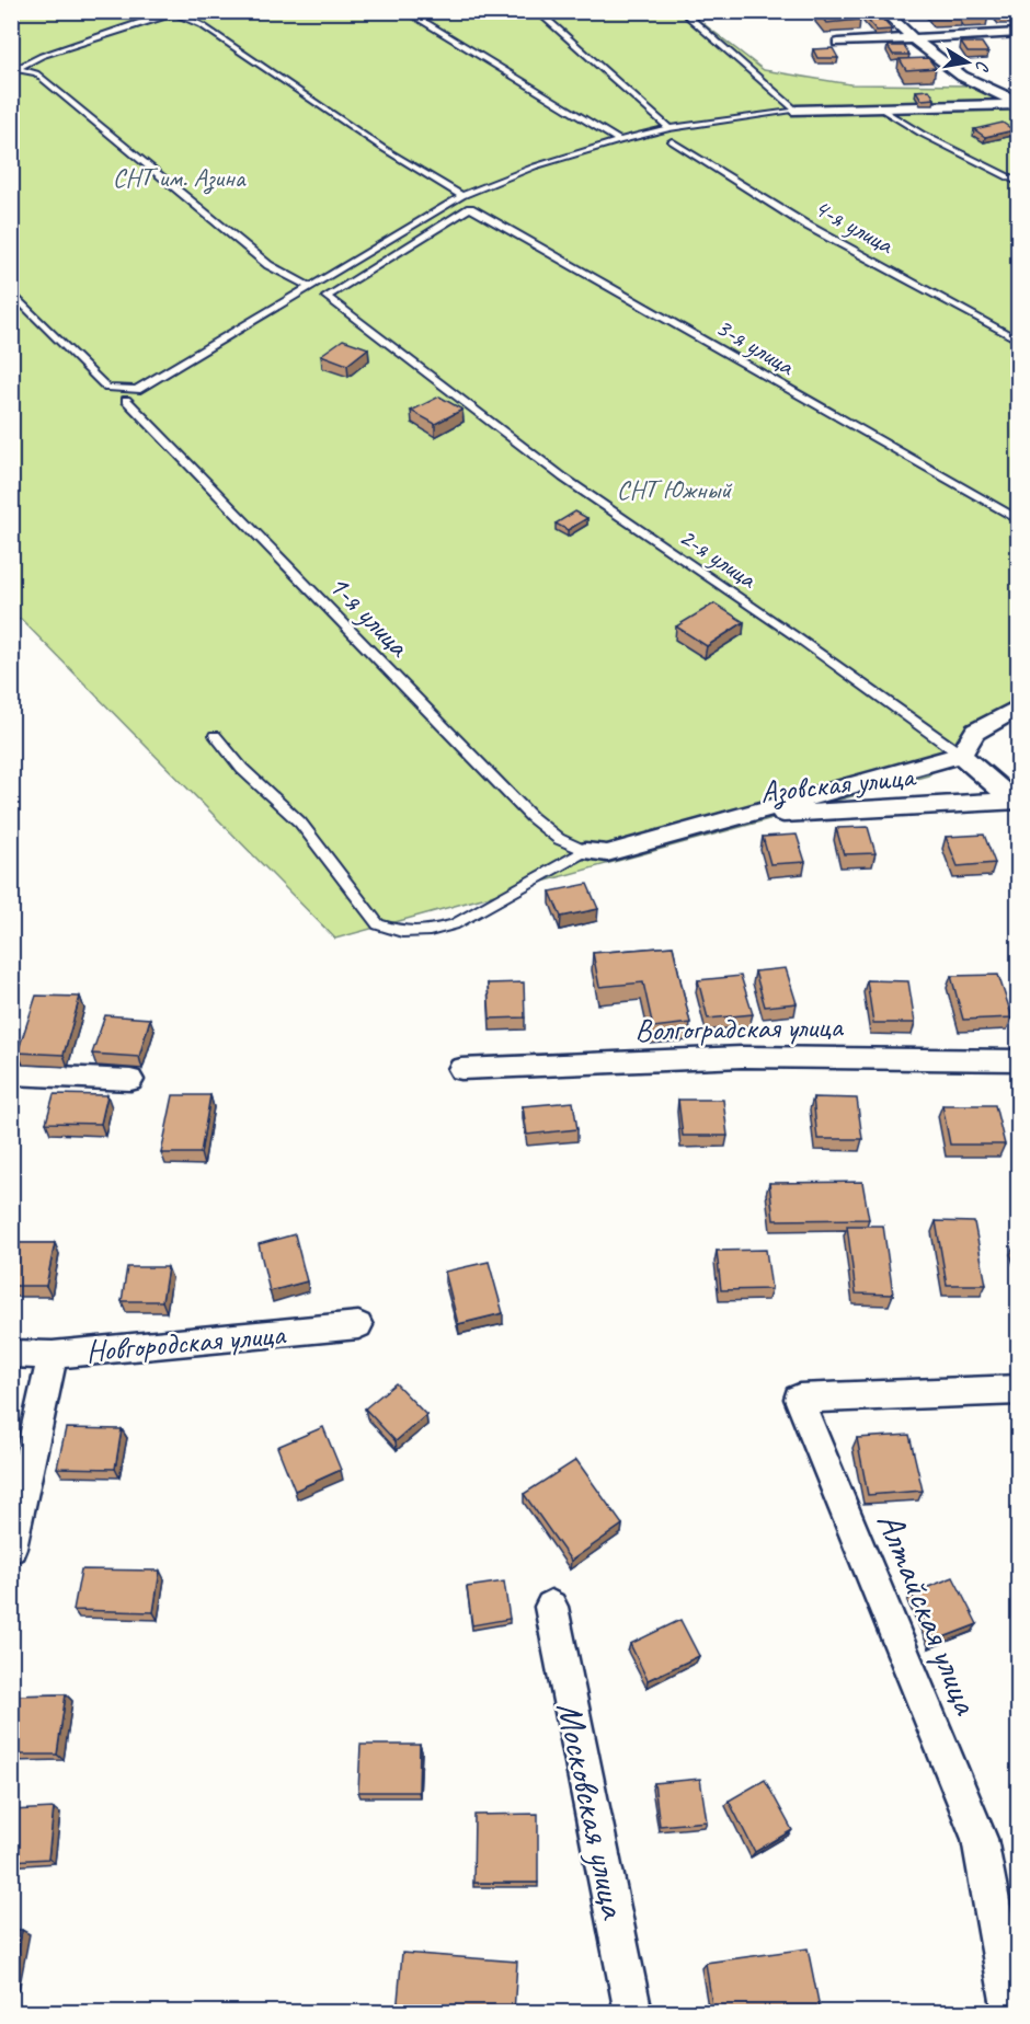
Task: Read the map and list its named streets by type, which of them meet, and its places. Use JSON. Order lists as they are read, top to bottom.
{
  "streets": {
    "street": [
      "Азовская улица",
      "Волгоградская улица",
      "Новгородская улица",
      "Алтайская улица",
      "Московская улица"
    ],
    "lane": [
      "4-я улица",
      "3-я улица",
      "2-я улица",
      "1-я улица"
    ]
  },
  "crossings": [
    ["3-я улица", "2-я улица"]
  ],
  "parks": ["СНТ им. Азина", "СНТ Южный"],
  "north": "right"
}
